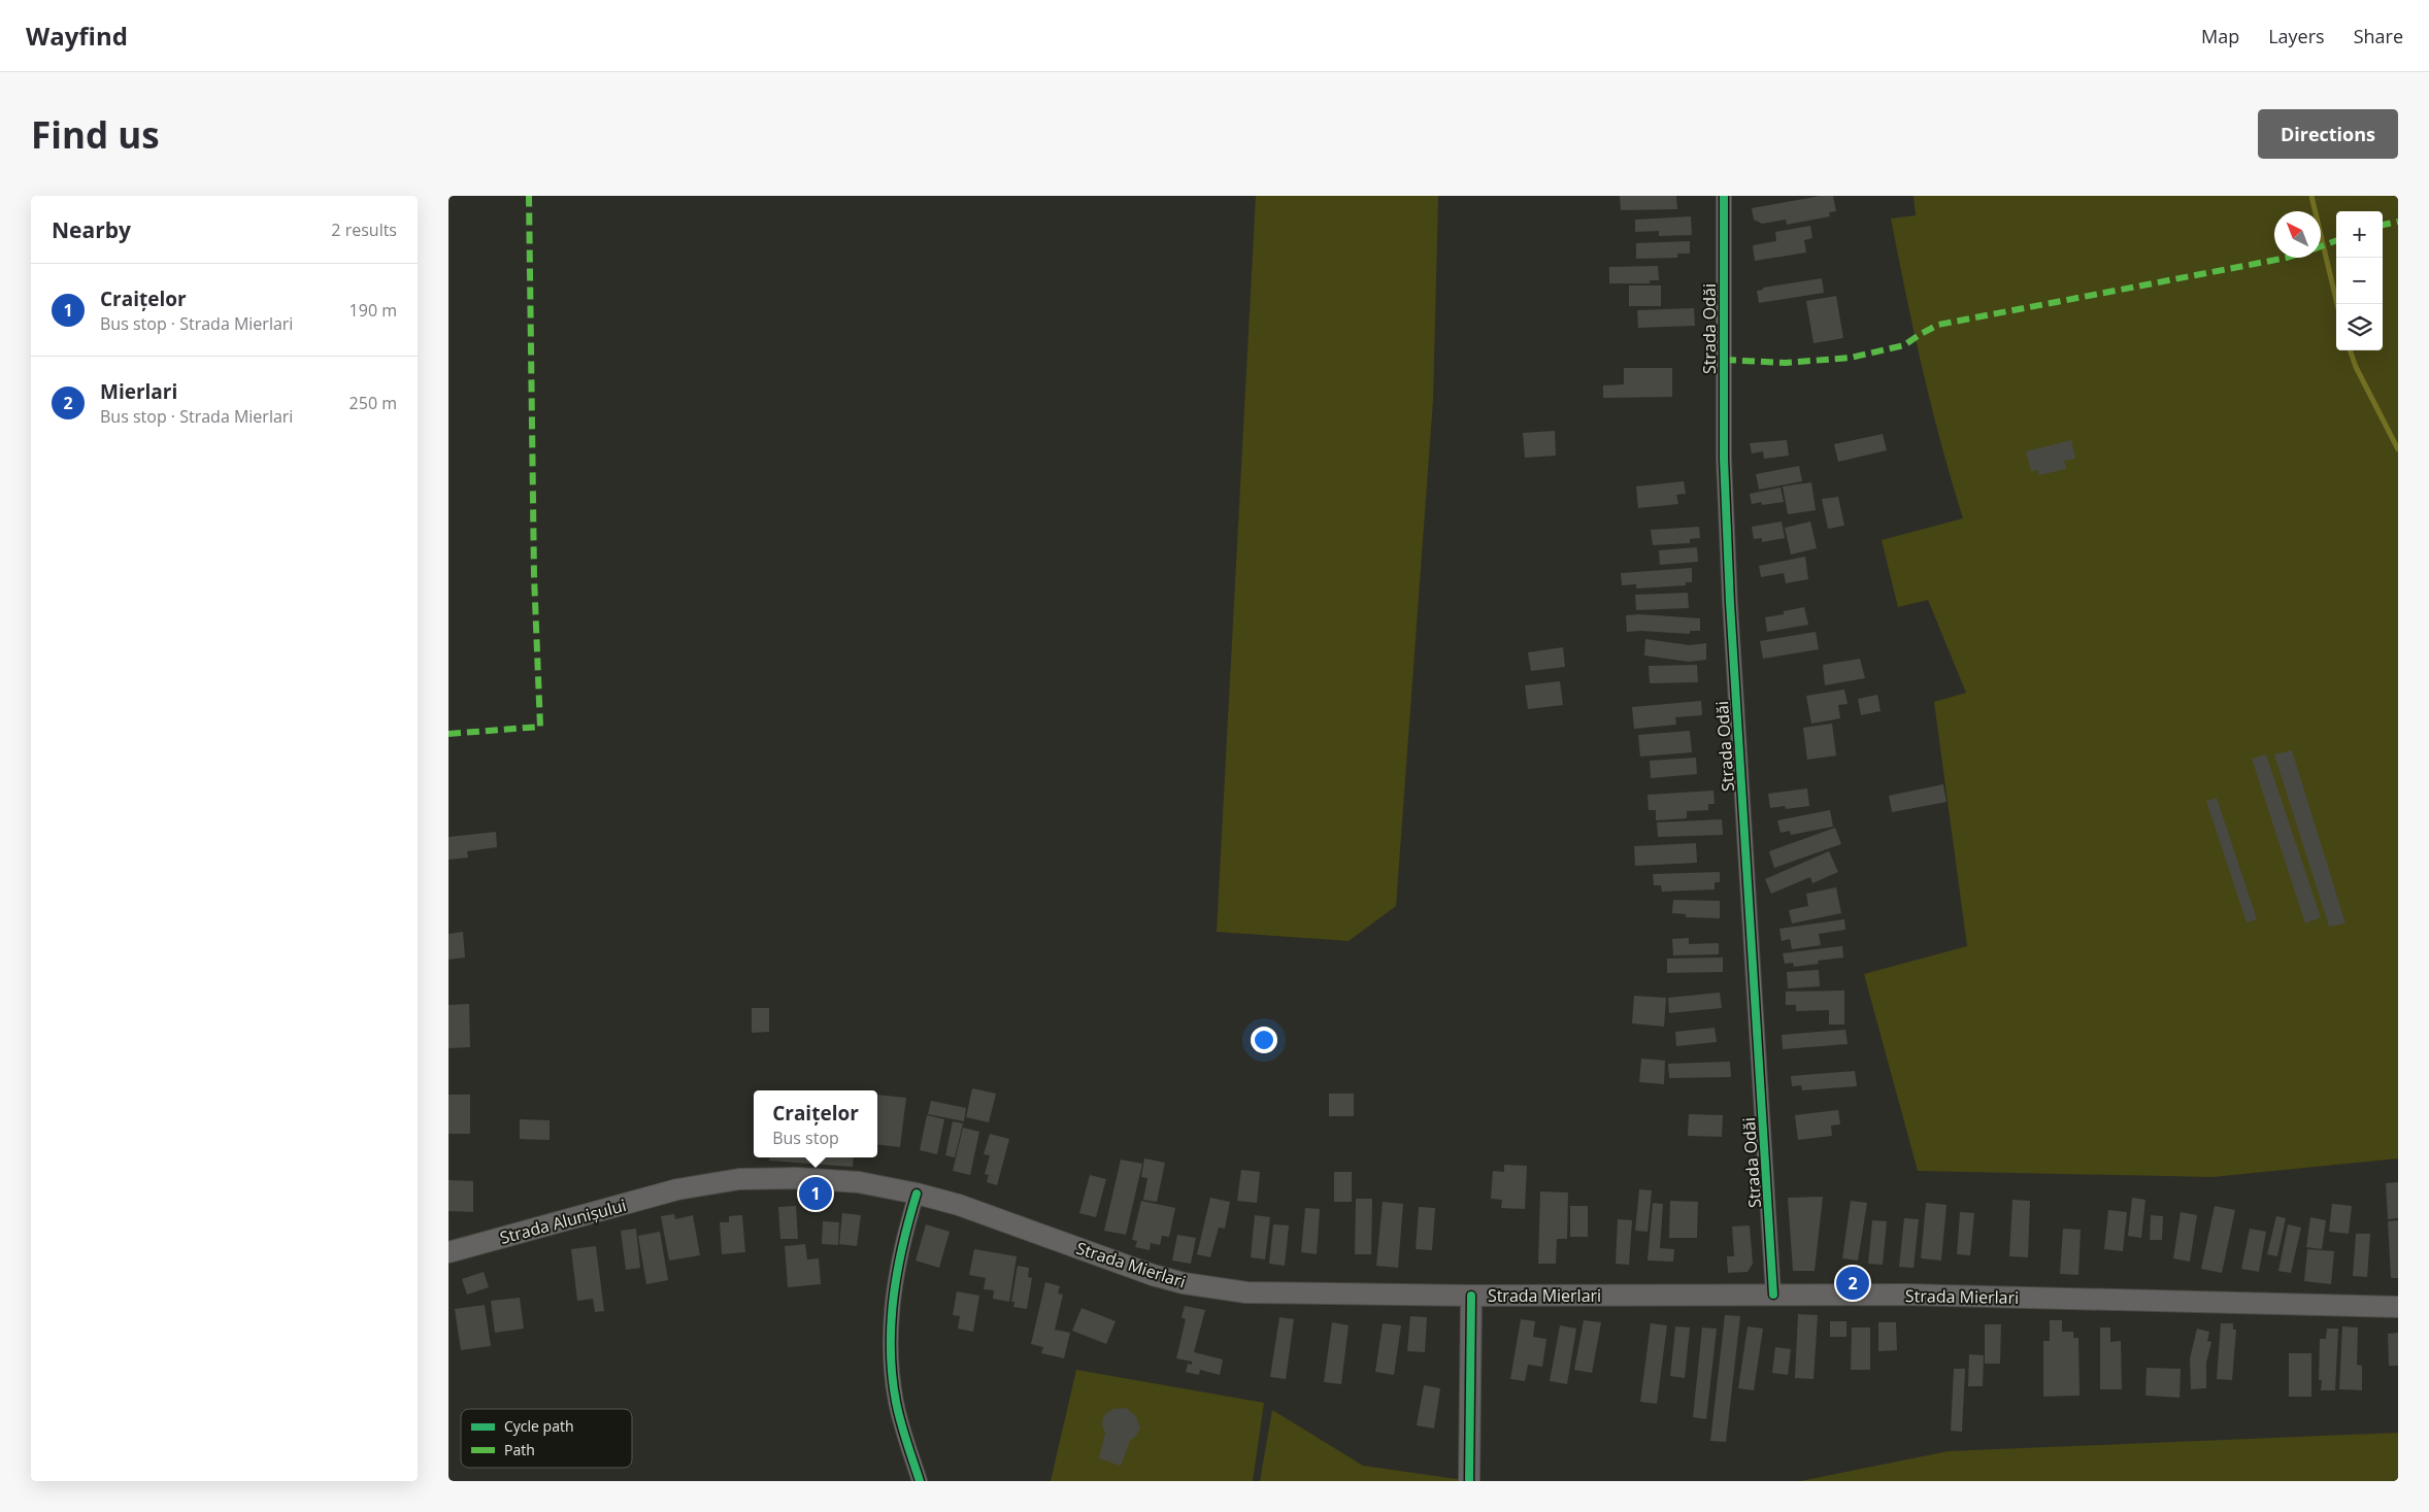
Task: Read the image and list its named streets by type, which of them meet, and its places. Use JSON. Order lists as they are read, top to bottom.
{
  "streets": {
    "main road": ["Strada Alunișului", "Strada Mierlari"],
    "street": ["Strada Odăi"]
  },
  "crossings": [
    ["Strada Odăi", "Strada Mierlari"],
    ["Strada Alunișului", "Strada Mierlari"]
  ],
  "legend": ["Cycle path", "Path"],
  "north": "top left",
  "page": {
    "header": "Wayfind",
    "nav": ["Map", "Layers", "Share"],
    "buttons": "Directions",
    "title": "Find us",
    "heading": ["Nearby", "2 results"],
    "map_buttons": ["+", "−"],
    "list": [
      {
        "mark": "1",
        "name": "Craițelor",
        "note": "Bus stop · Strada Mierlari",
        "value": "190 m"
      },
      {
        "mark": "2",
        "name": "Mierlari",
        "note": "Bus stop · Strada Mierlari",
        "value": "250 m"
      }
    ],
    "popup": ["Craițelor", "Bus stop"],
    "pins": ["1", "2"]
  }
}
